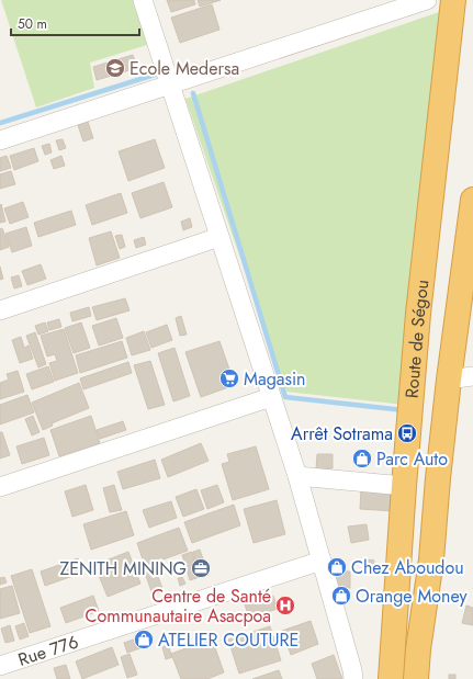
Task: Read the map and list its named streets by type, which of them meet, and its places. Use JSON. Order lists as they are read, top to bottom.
{
  "streets": {
    "highway": ["Route de Ségou"],
    "street": ["Rue 776"]
  },
  "places": {
    "school or university": ["Ecole Medersa"],
    "supermarket": ["Magasin"],
    "bus stop": ["Arrêt Sotrama"],
    "shop": [
      "Parc Auto",
      "Chez Aboudou",
      "Orange Money",
      "ATELIER COUTURE"
    ],
    "office": ["ZENITH MINING"],
    "hospital": ["Centre de Santé Communautaire Asacpoa"]
  },
  "scale_bar": "50 m"
}
